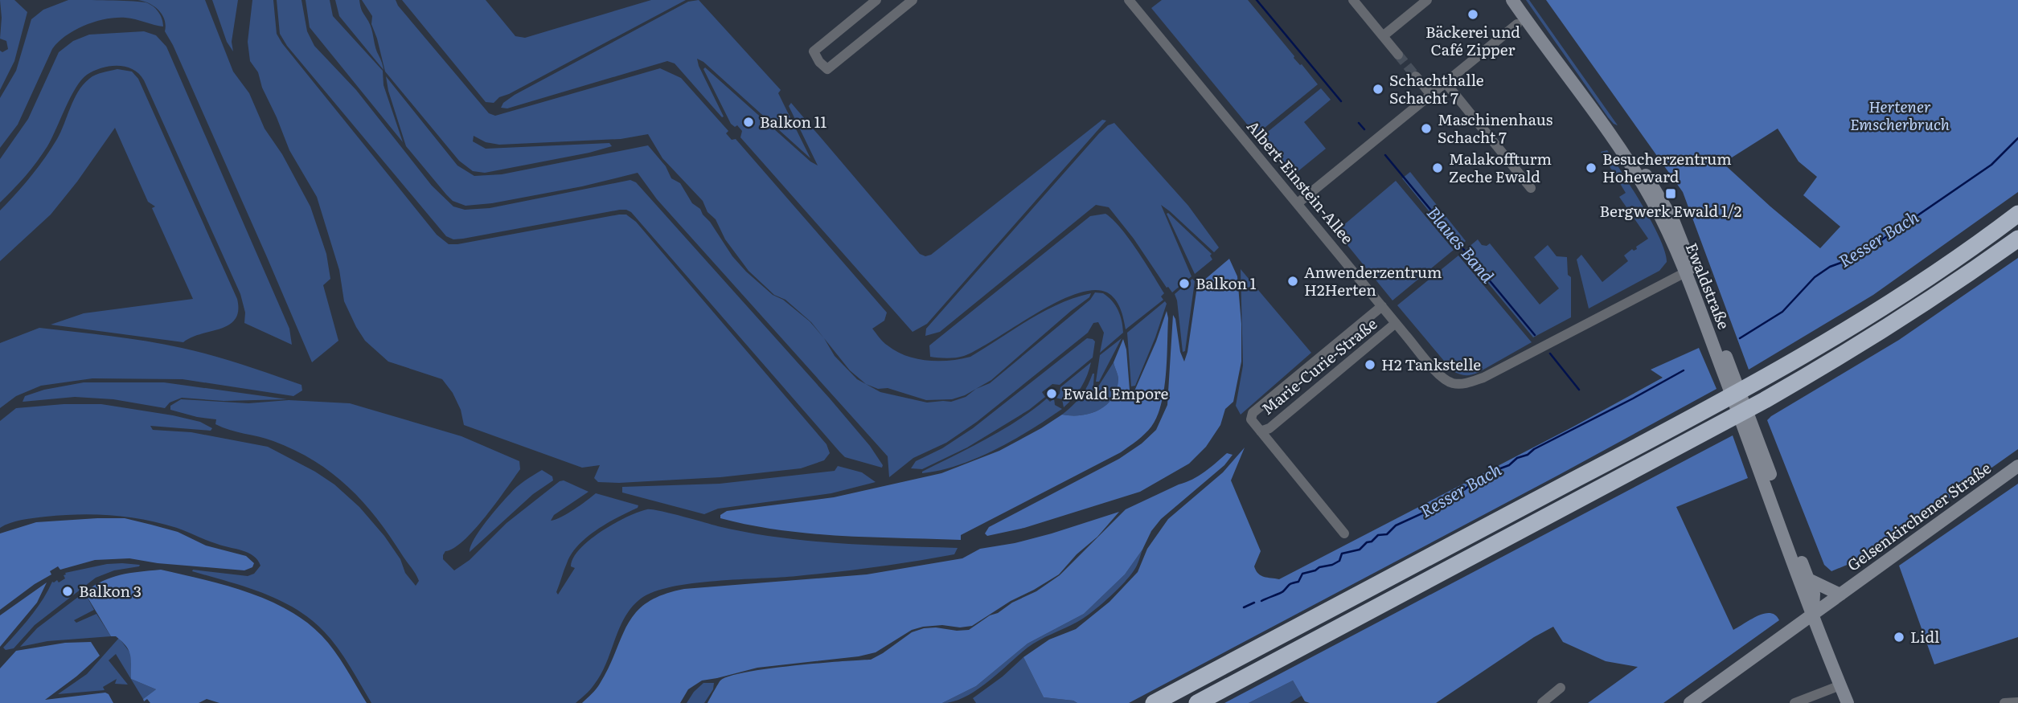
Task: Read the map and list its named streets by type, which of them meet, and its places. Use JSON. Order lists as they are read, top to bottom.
{
  "streets": {
    "main road": ["Ewaldstraße", "Gelsenkirchener Straße"],
    "street": ["Albert-Einstein-Allee", "Marie-Curie-Straße"]
  },
  "crossings": [
    ["Albert-Einstein-Allee", "Ewaldstraße"],
    ["Albert-Einstein-Allee", "Marie-Curie-Straße"],
    ["Ewaldstraße", "Gelsenkirchener Straße"]
  ],
  "water": ["Resser Bach", "Blaues Band"],
  "parks": ["Hertener Emscherbruch"],
  "places": {
    "other": [
      "Bäckerei und Café Zipper",
      "Schachthalle Schacht 7",
      "Balkon 11",
      "Maschinenhaus Schacht 7",
      "Malakoffturm Zeche Ewald",
      "Besucherzentrum Hoheward",
      "Anwenderzentrum H2Herten",
      "Balkon 1",
      "H2 Tankstelle",
      "Ewald Empore",
      "Balkon 3",
      "Lidl"
    ],
    "transit": ["Bergwerk Ewald 1/2"]
  }
}
